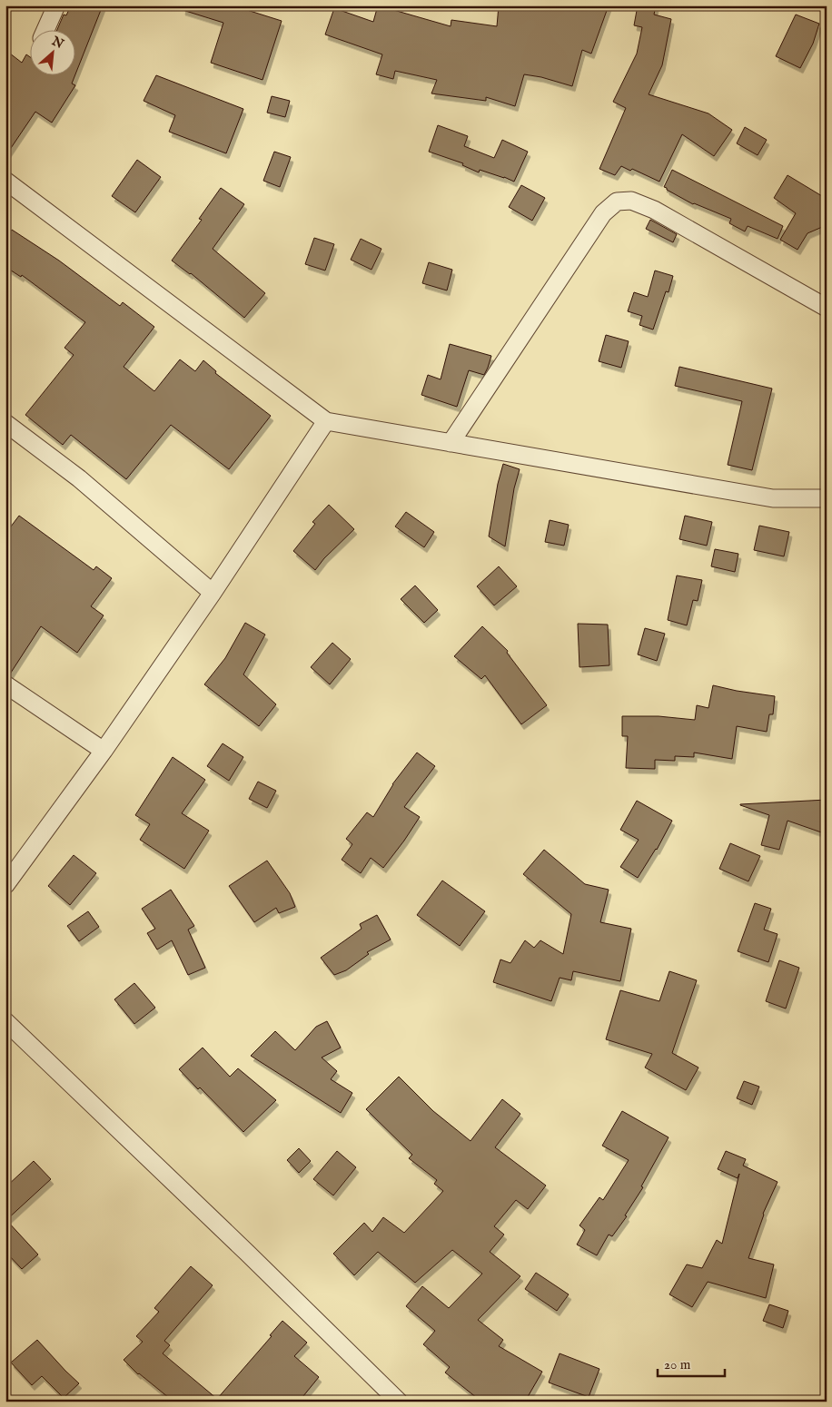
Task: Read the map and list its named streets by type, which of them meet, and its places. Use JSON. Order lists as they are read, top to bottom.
{
  "scale_bar": "20 m",
  "north": "top right"
}
